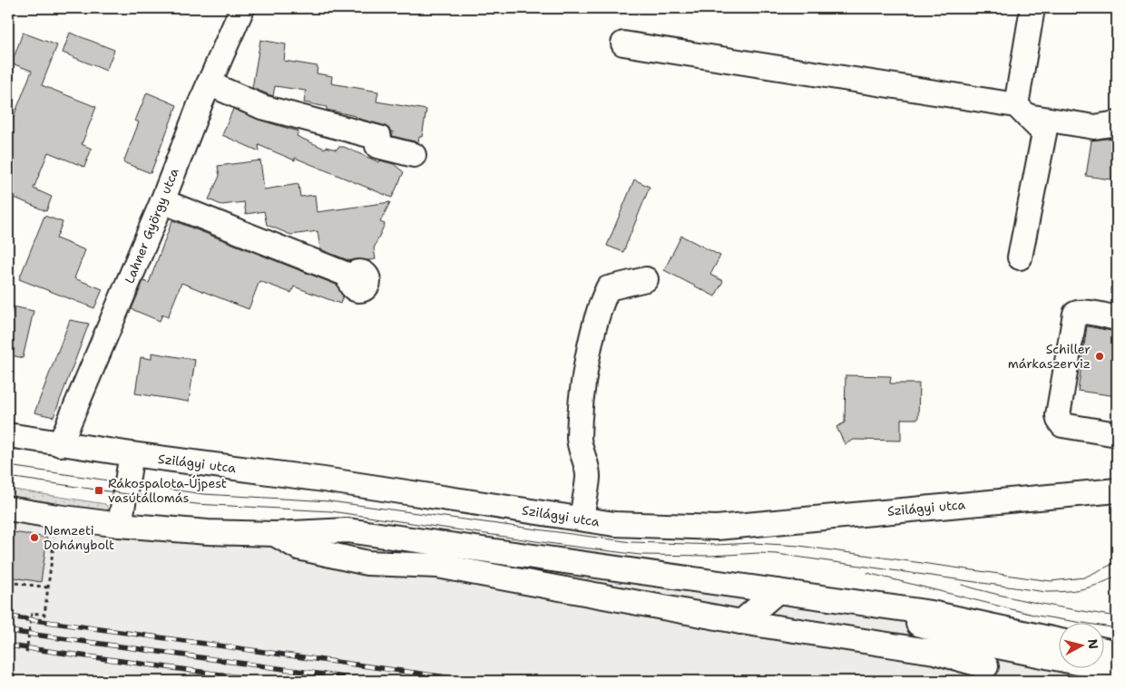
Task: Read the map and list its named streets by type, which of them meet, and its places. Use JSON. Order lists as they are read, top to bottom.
{
  "streets": {
    "street": ["Lahner György utca", "Szilágyi utca"]
  },
  "crossings": [
    ["Lahner György utca", "Szilágyi utca"]
  ],
  "places": {
    "other": ["Schiller márkaszerviz", "Nemzeti Dohánybolt"],
    "transit": ["Rákospalota-Újpest vasútállomás"]
  },
  "north": "right"
}
